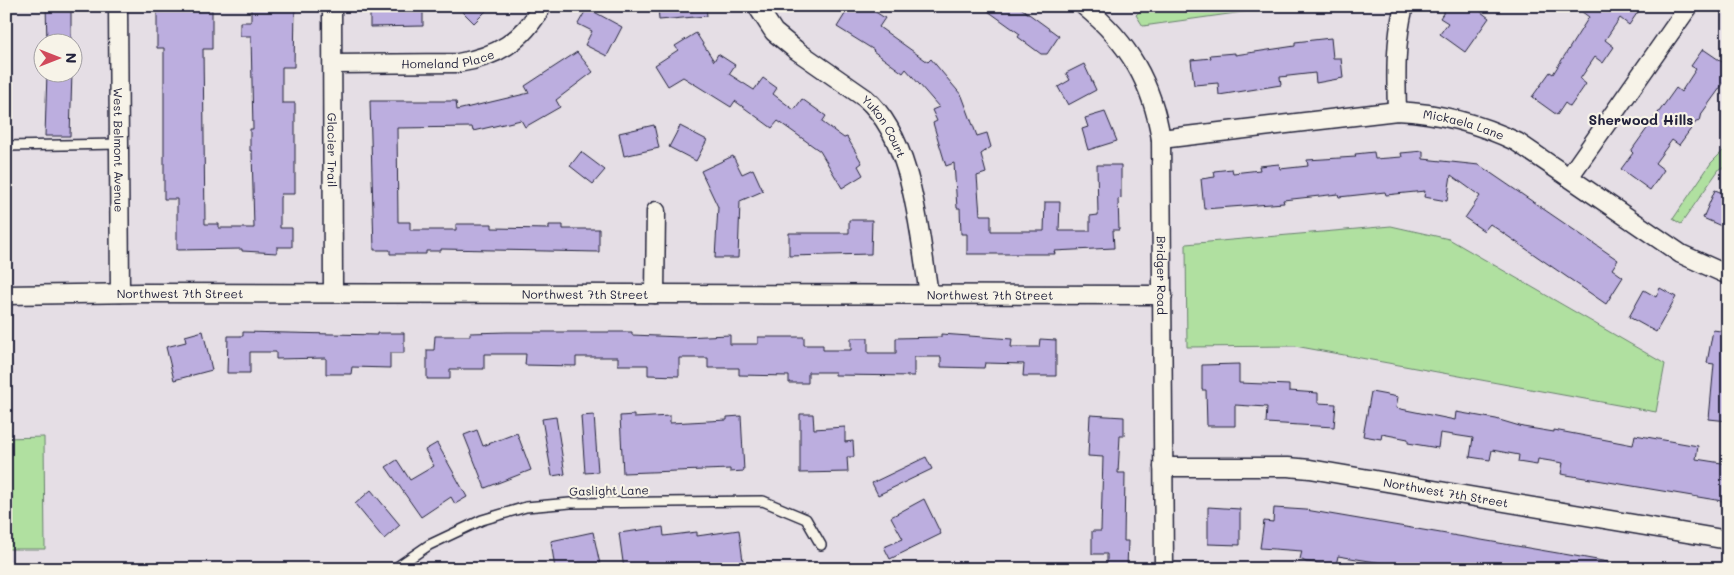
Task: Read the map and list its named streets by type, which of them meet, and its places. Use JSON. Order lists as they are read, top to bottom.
{
  "streets": {
    "street": [
      "Homeland Place",
      "Mickaela Lane",
      "Yukon Court",
      "West Belmont Avenue",
      "Glacier Trail",
      "Bridger Road",
      "Northwest 7th Street"
    ],
    "lane": ["Gaslight Lane"]
  },
  "crossings": [
    ["Homeland Place", "Glacier Trail"],
    ["Mickaela Lane", "Bridger Road"],
    ["Yukon Court", "Northwest 7th Street"],
    ["West Belmont Avenue", "Northwest 7th Street"],
    ["Glacier Trail", "Northwest 7th Street"],
    ["Bridger Road", "Northwest 7th Street"]
  ],
  "districts": ["Sherwood Hills"],
  "north": "right"
}
